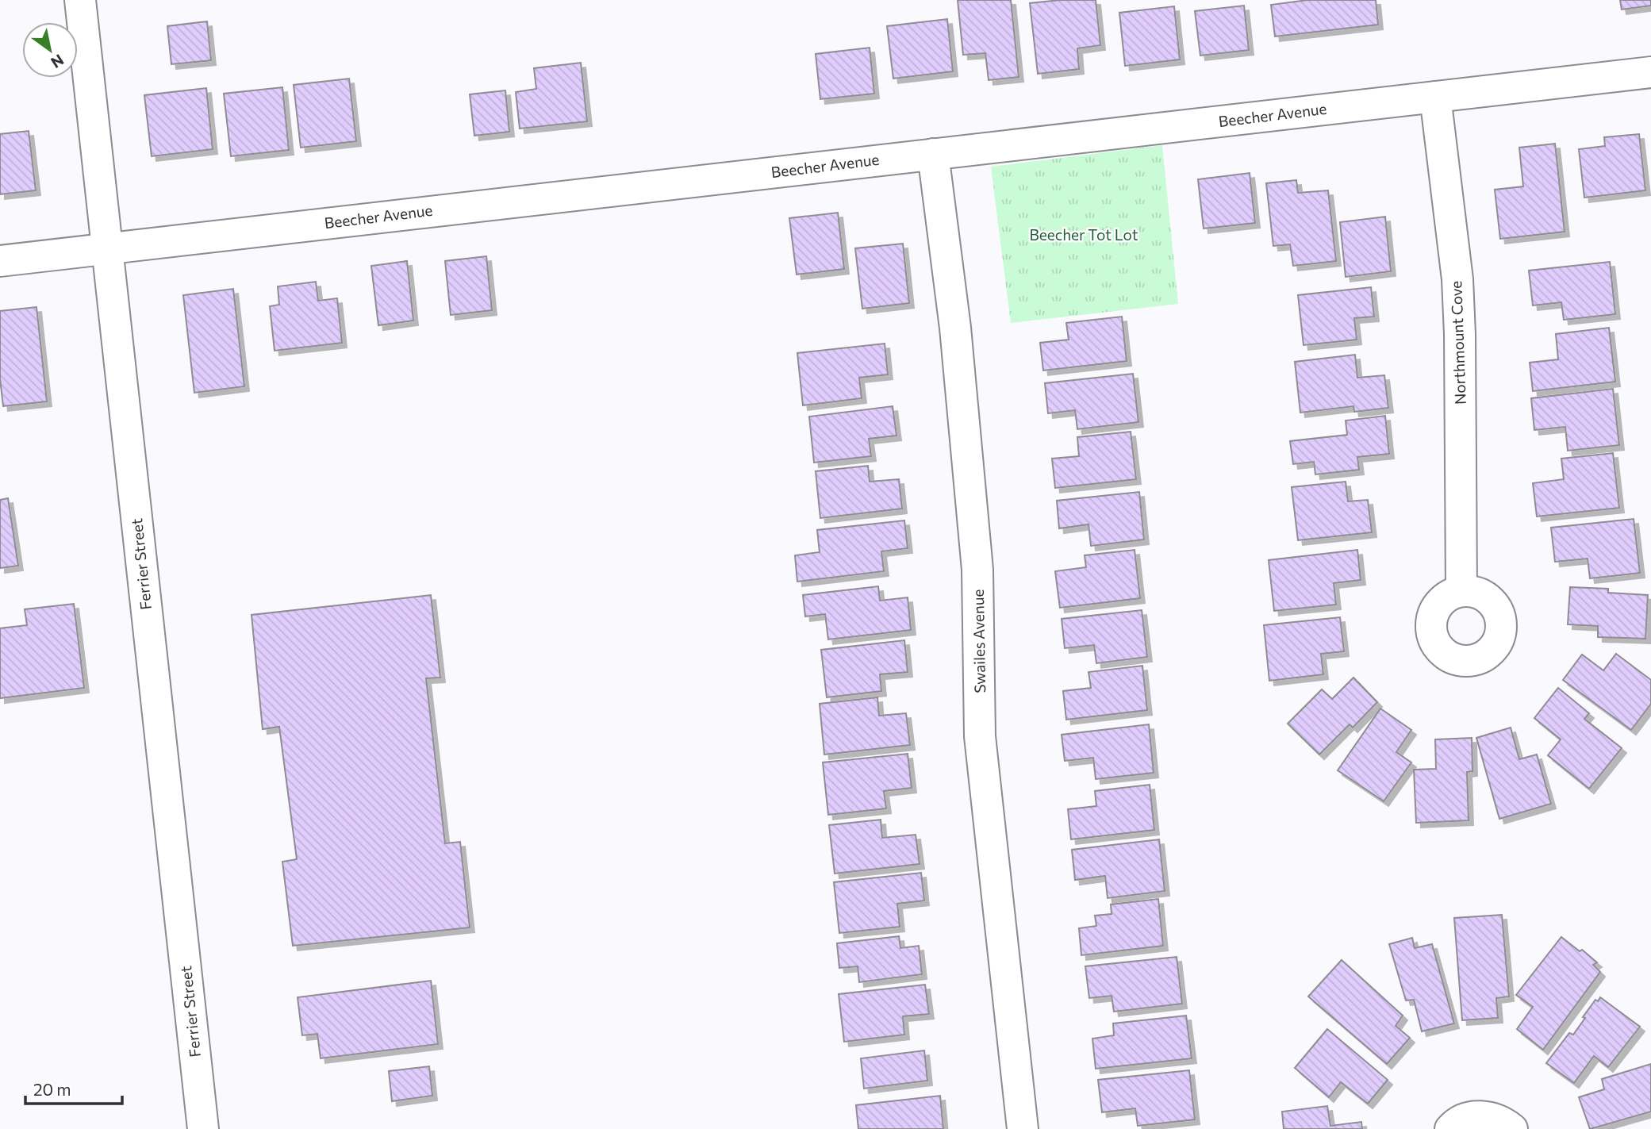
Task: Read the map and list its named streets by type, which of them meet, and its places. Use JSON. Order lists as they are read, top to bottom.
{
  "streets": {
    "street": [
      "Beecher Avenue",
      "Northmount Cove",
      "Ferrier Street",
      "Swailes Avenue"
    ]
  },
  "crossings": [
    ["Beecher Avenue", "Northmount Cove"],
    ["Beecher Avenue", "Ferrier Street"],
    ["Beecher Avenue", "Swailes Avenue"]
  ],
  "parks": ["Beecher Tot Lot"],
  "scale_bar": "20 m",
  "north": "bottom right"
}
